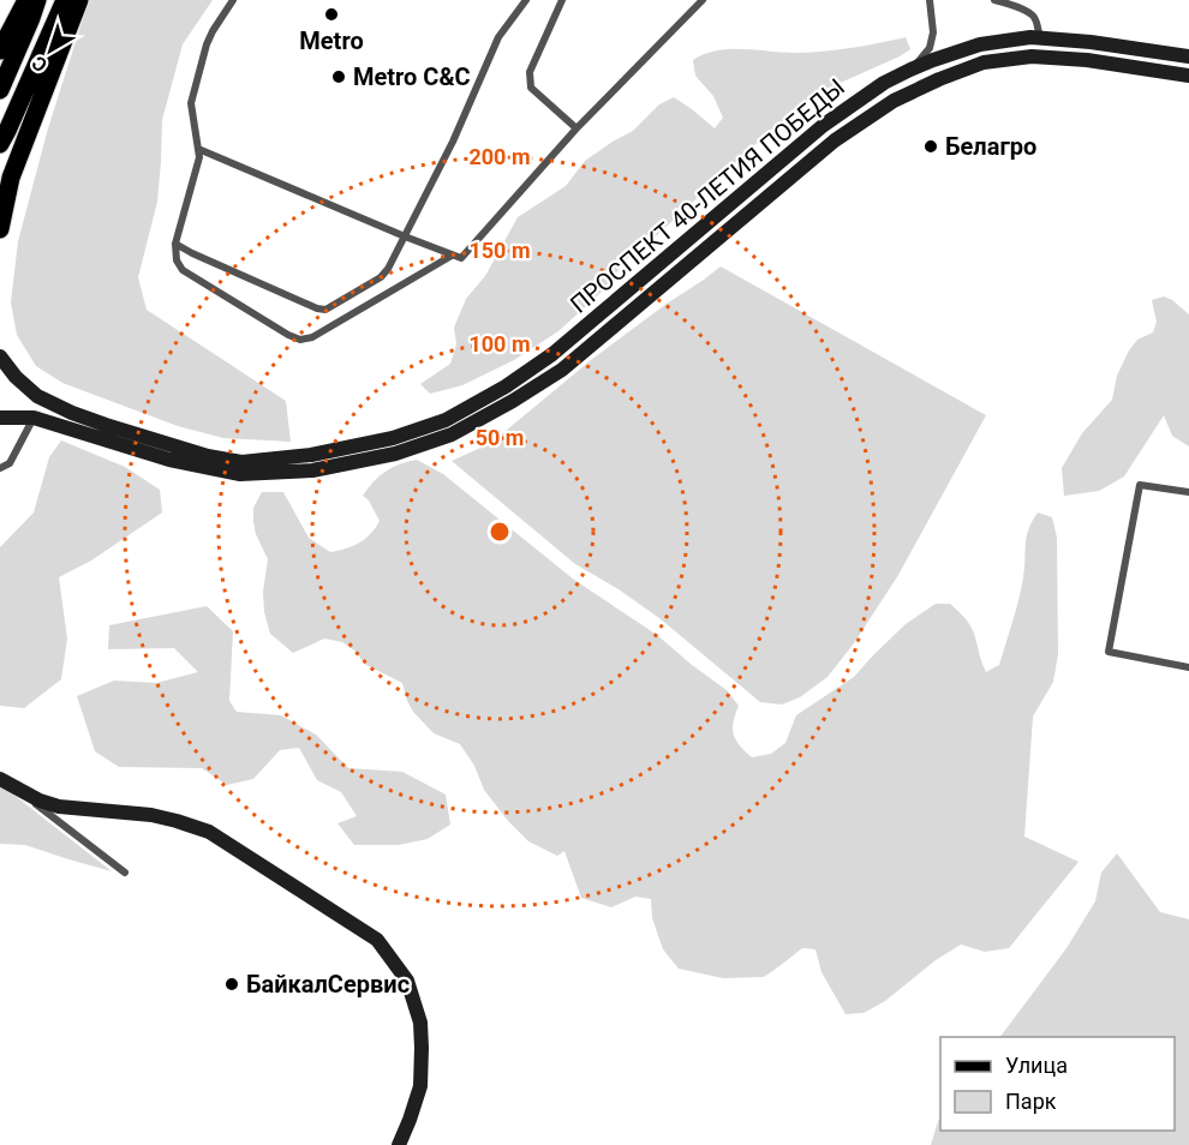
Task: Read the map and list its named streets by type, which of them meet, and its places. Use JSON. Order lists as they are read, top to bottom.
{
  "streets": {
    "main road": ["ПРОСПЕКТ 40-ЛЕТИЯ ПОБЕДЫ"]
  },
  "places": [
    "Metro",
    "Metro C&C",
    "Белагро",
    "БайкалСервис"
  ],
  "legend": ["Улица", "Парк"],
  "north": "bottom left",
  "rings": [
    "200 m",
    "150 m",
    "100 m",
    "50 m"
  ]
}
